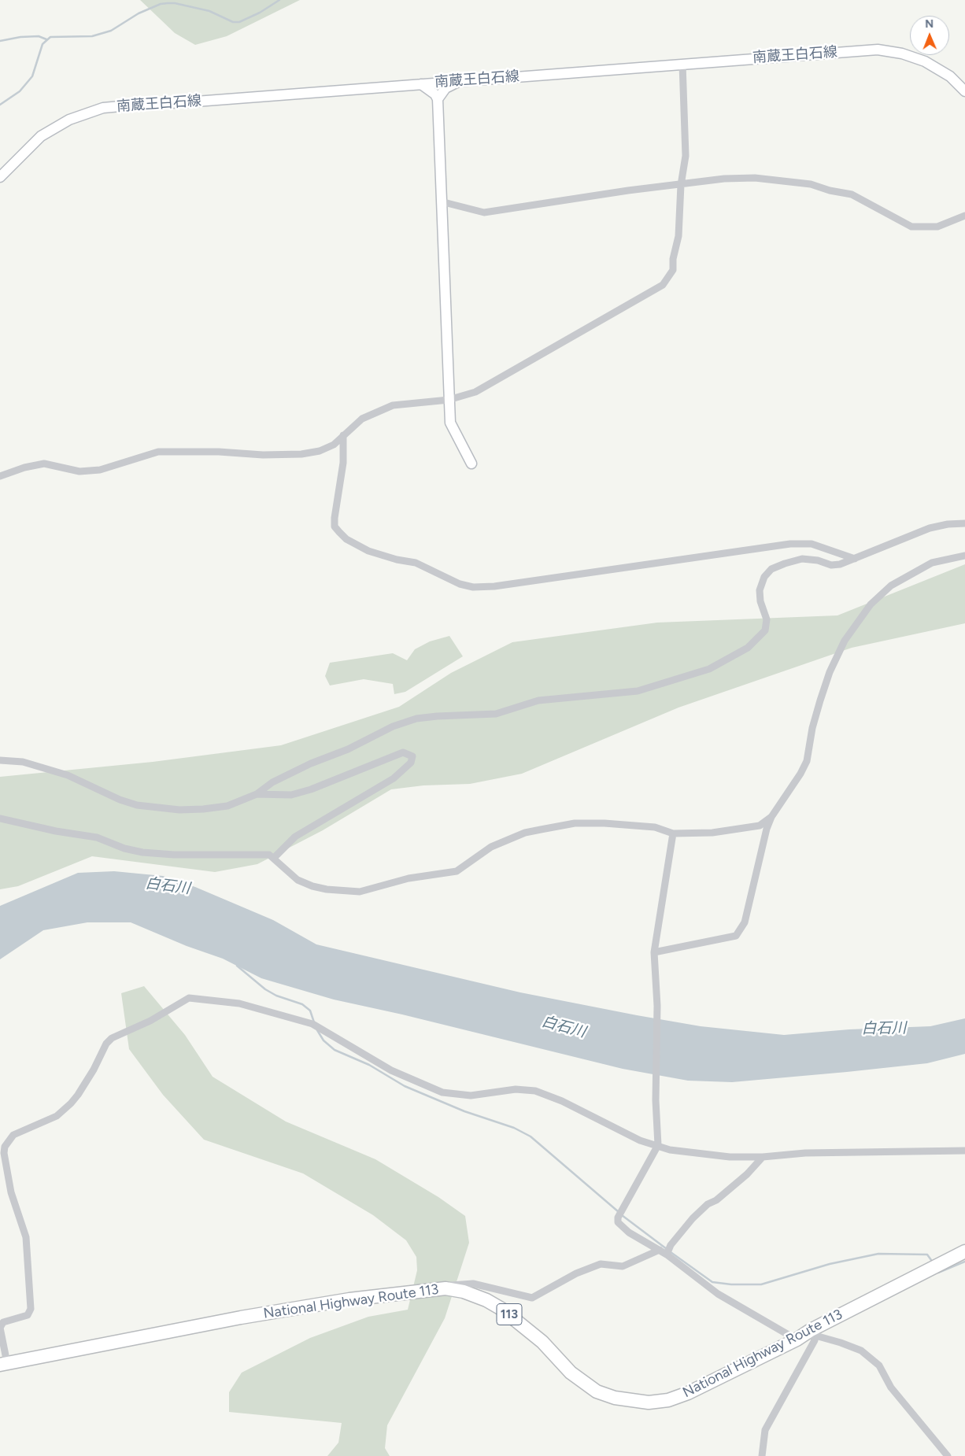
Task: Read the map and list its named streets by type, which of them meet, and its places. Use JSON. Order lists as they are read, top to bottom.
{
  "streets": {
    "highway": ["National Highway Route 113", "113"],
    "main road": ["南蔵王白石線"]
  },
  "water": ["白石川"],
  "north": "top"
}
